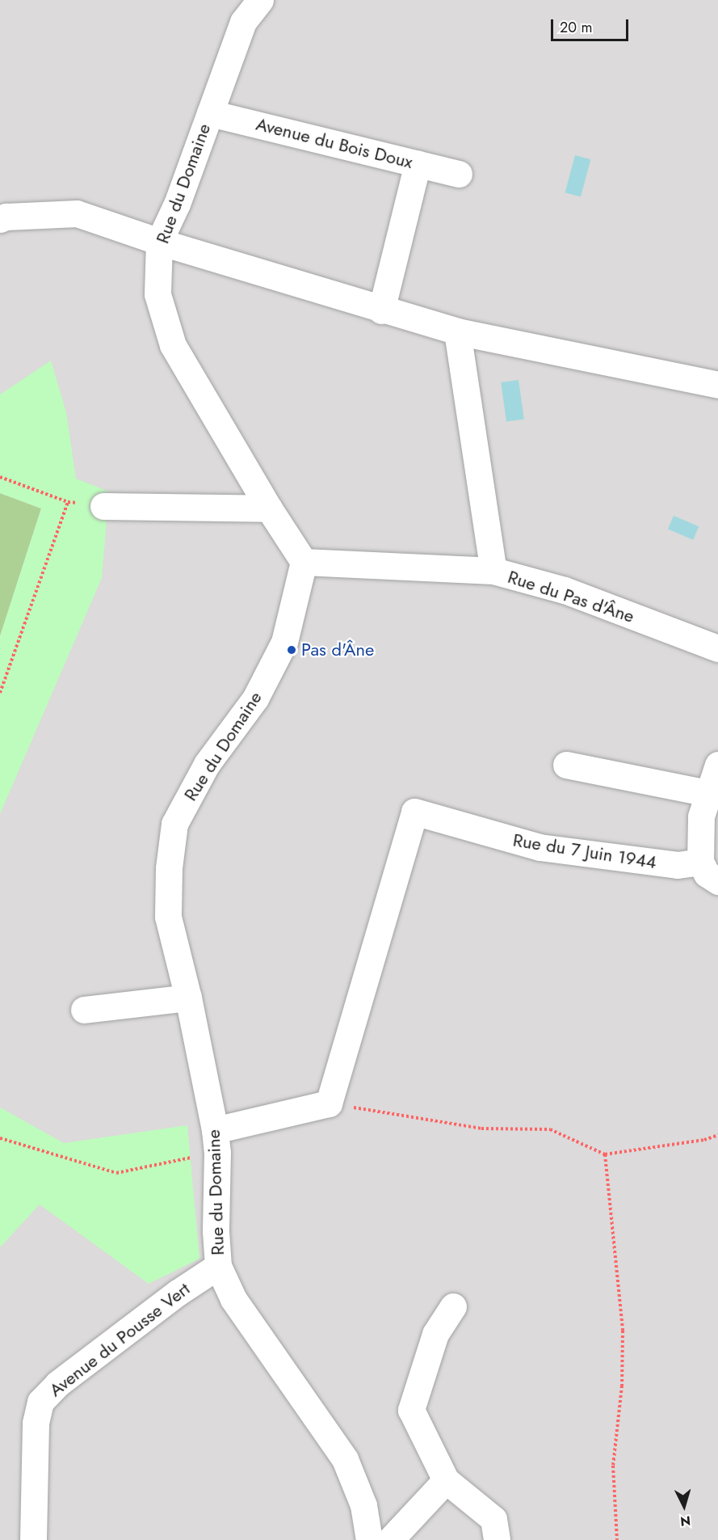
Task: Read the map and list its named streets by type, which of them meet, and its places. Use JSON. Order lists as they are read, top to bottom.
{
  "streets": {
    "street": [
      "Avenue du Bois Doux",
      "Rue du Domaine",
      "Rue du Pas d'Âne",
      "Rue du 7 Juin 1944",
      "Avenue du Pousse Vert"
    ]
  },
  "crossings": [
    ["Avenue du Bois Doux", "Rue du Domaine"],
    ["Rue du Domaine", "Rue du Pas d'Âne"],
    ["Rue du Domaine", "Avenue du Pousse Vert"]
  ],
  "places": ["Pas d'Âne"],
  "scale_bar": "20 m",
  "north": "bottom"
}
